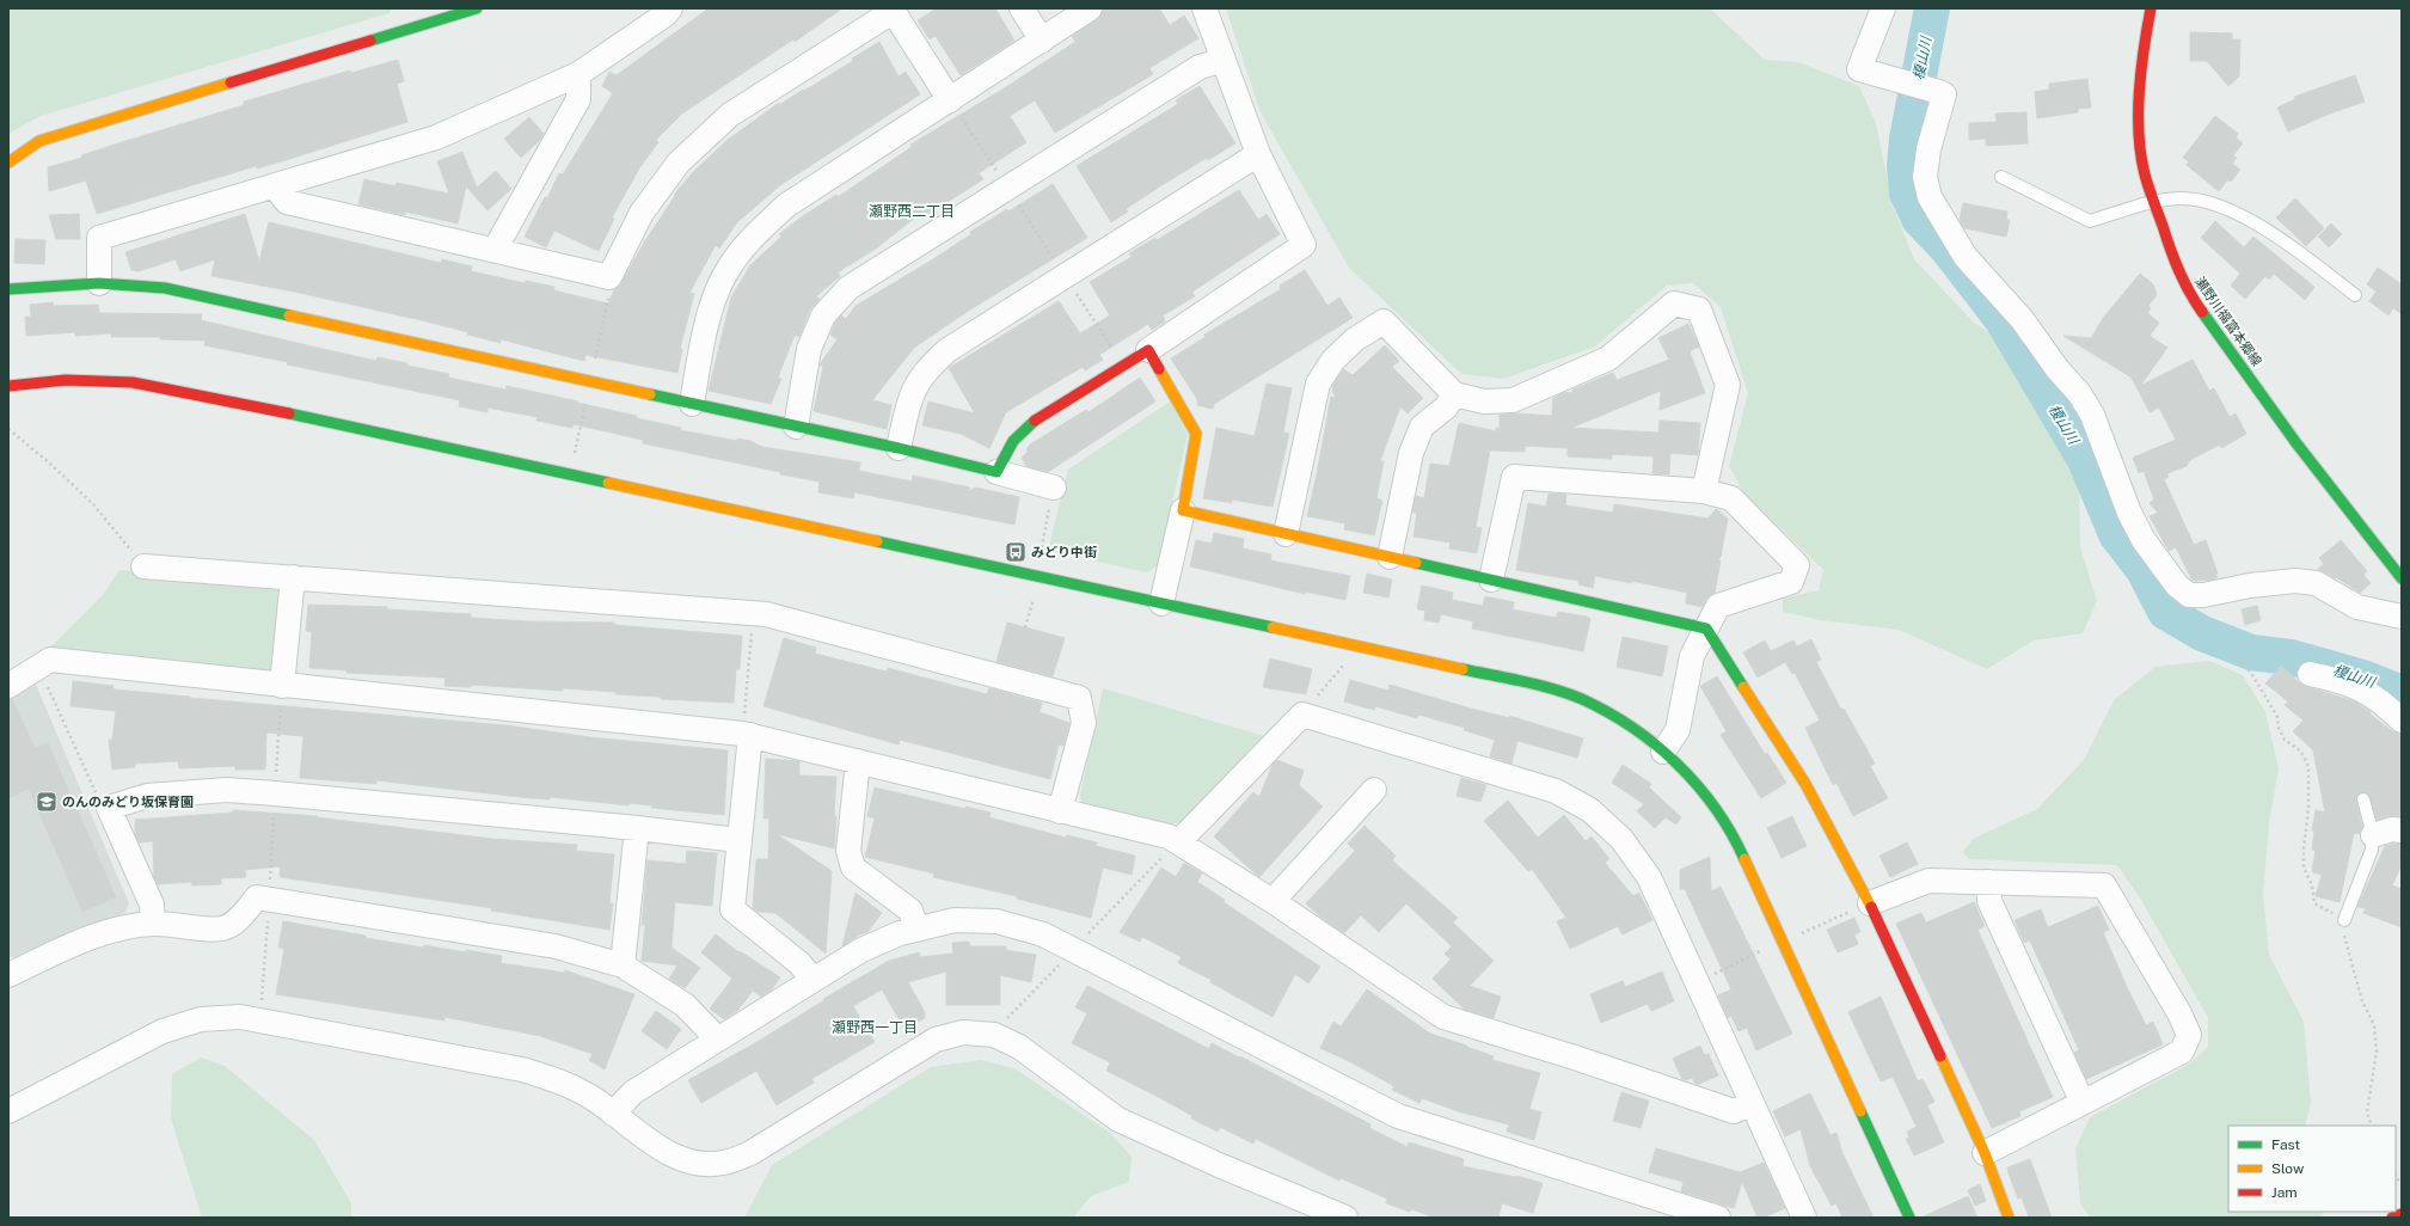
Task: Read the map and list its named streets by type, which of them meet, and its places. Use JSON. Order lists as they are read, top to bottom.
{
  "streets": {
    "street": ["瀬野川福富本郷線"]
  },
  "districts": ["瀬野西二丁目", "瀬野西一丁目"],
  "water": ["榎山川"],
  "places": {
    "bus stop": ["みどり中街"],
    "school or university": ["のんのみどり坂保育園"]
  },
  "legend": ["Fast", "Slow", "Jam"]
}
